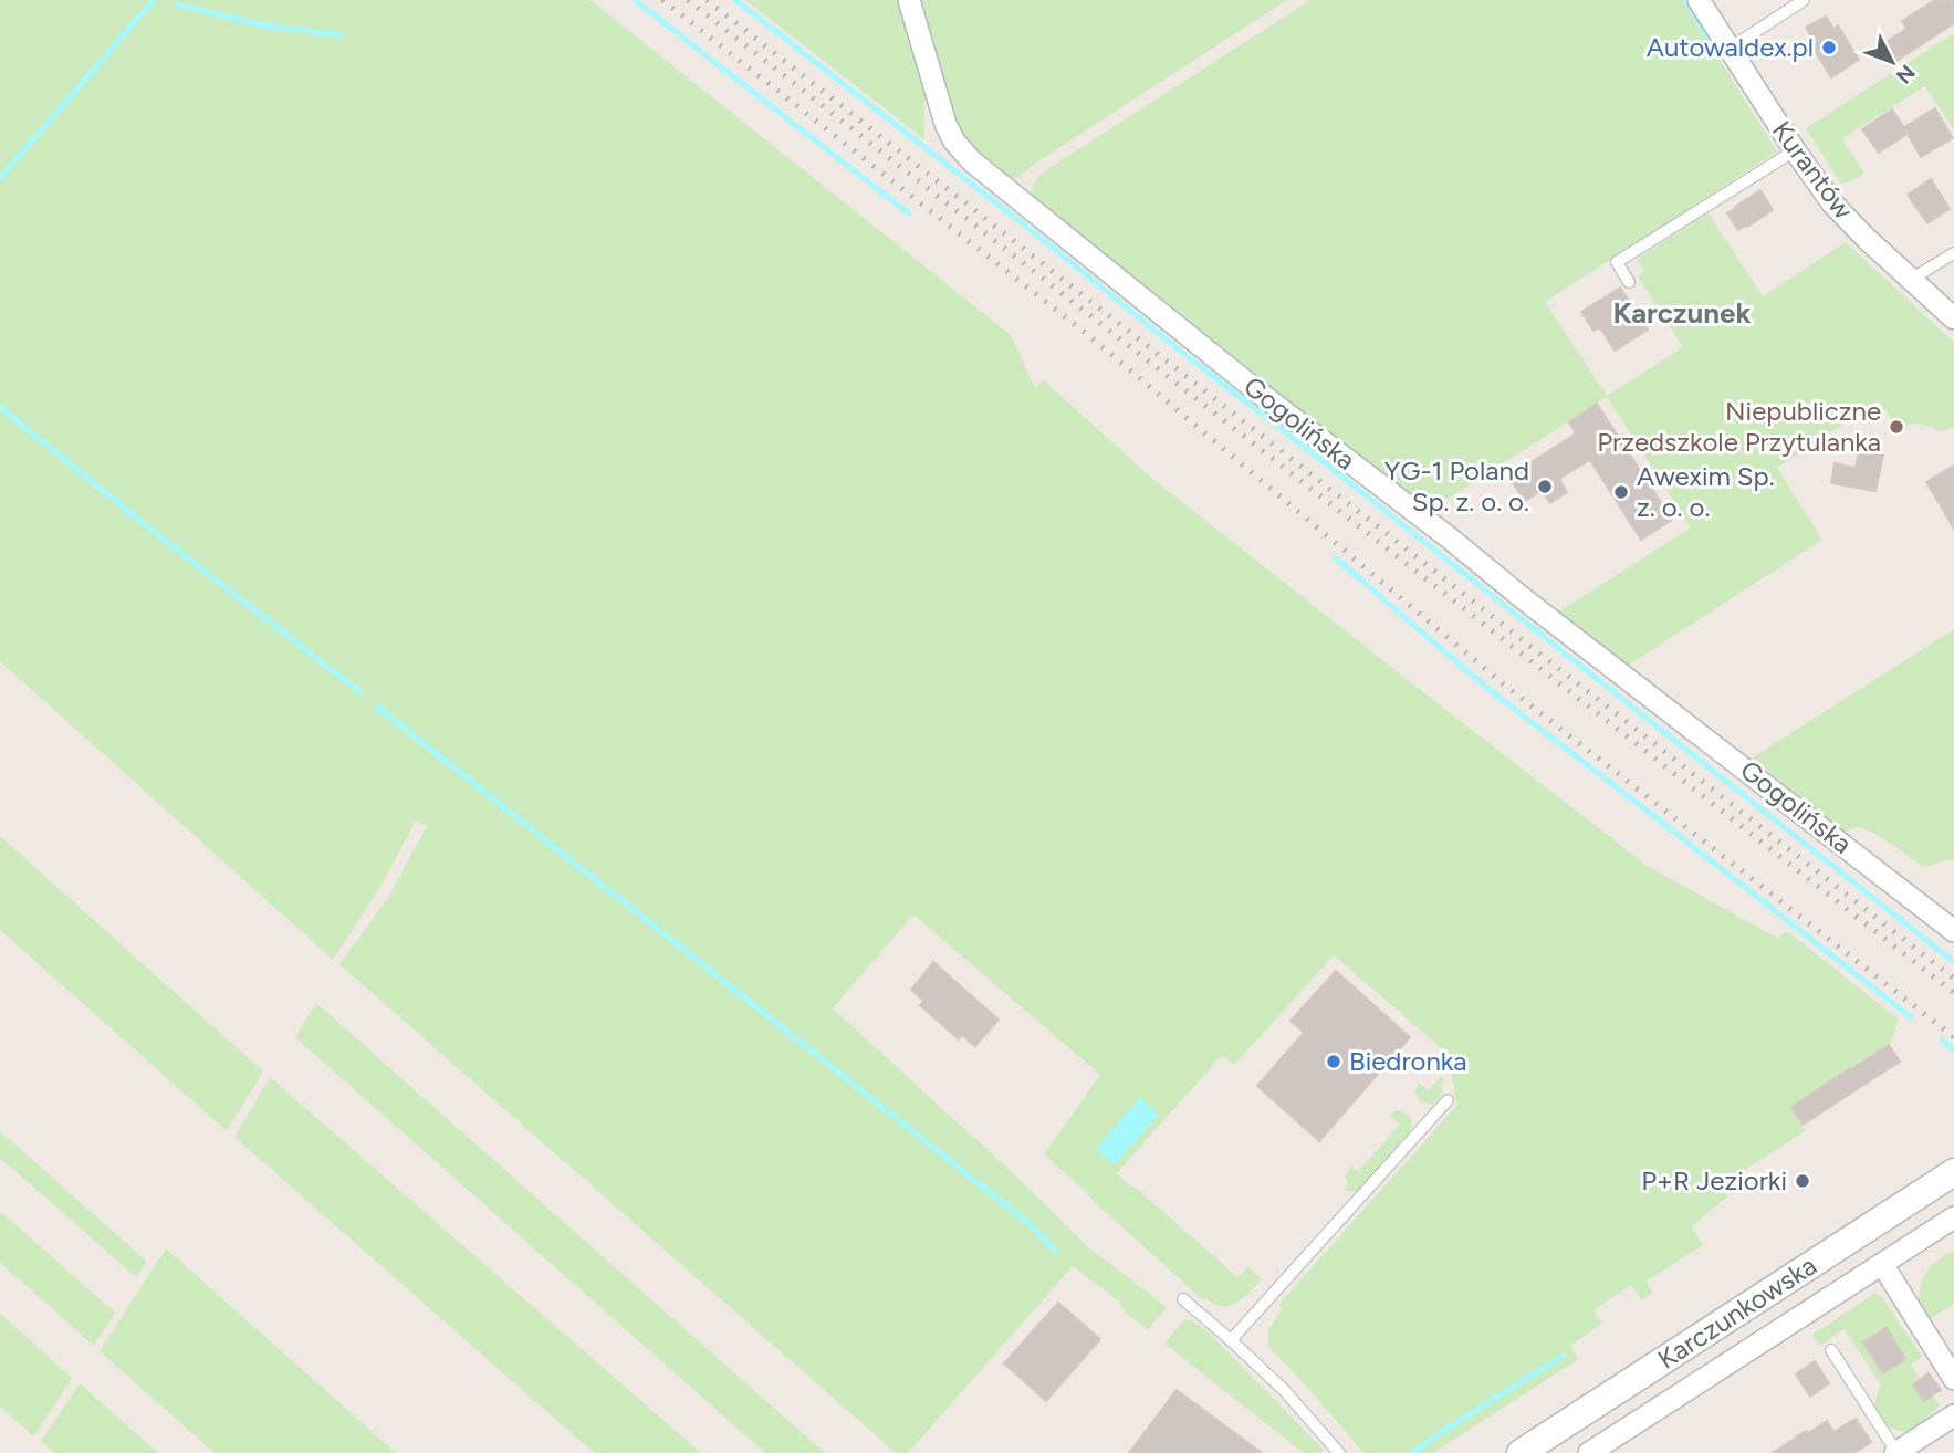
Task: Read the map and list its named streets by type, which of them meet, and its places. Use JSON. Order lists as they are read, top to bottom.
{
  "streets": {
    "street": ["Kurantów", "Gogolińska", "Karczunkowska"]
  },
  "districts": ["Karczunek"],
  "places": [
    "Autowaldex.pl",
    "Niepubliczne Przedszkole Przytulanka",
    "YG-1 Poland Sp. z. o. o.",
    "Awexim Sp. z. o. o.",
    "Biedronka",
    "P+R Jeziorki"
  ],
  "north": "bottom right"
}
